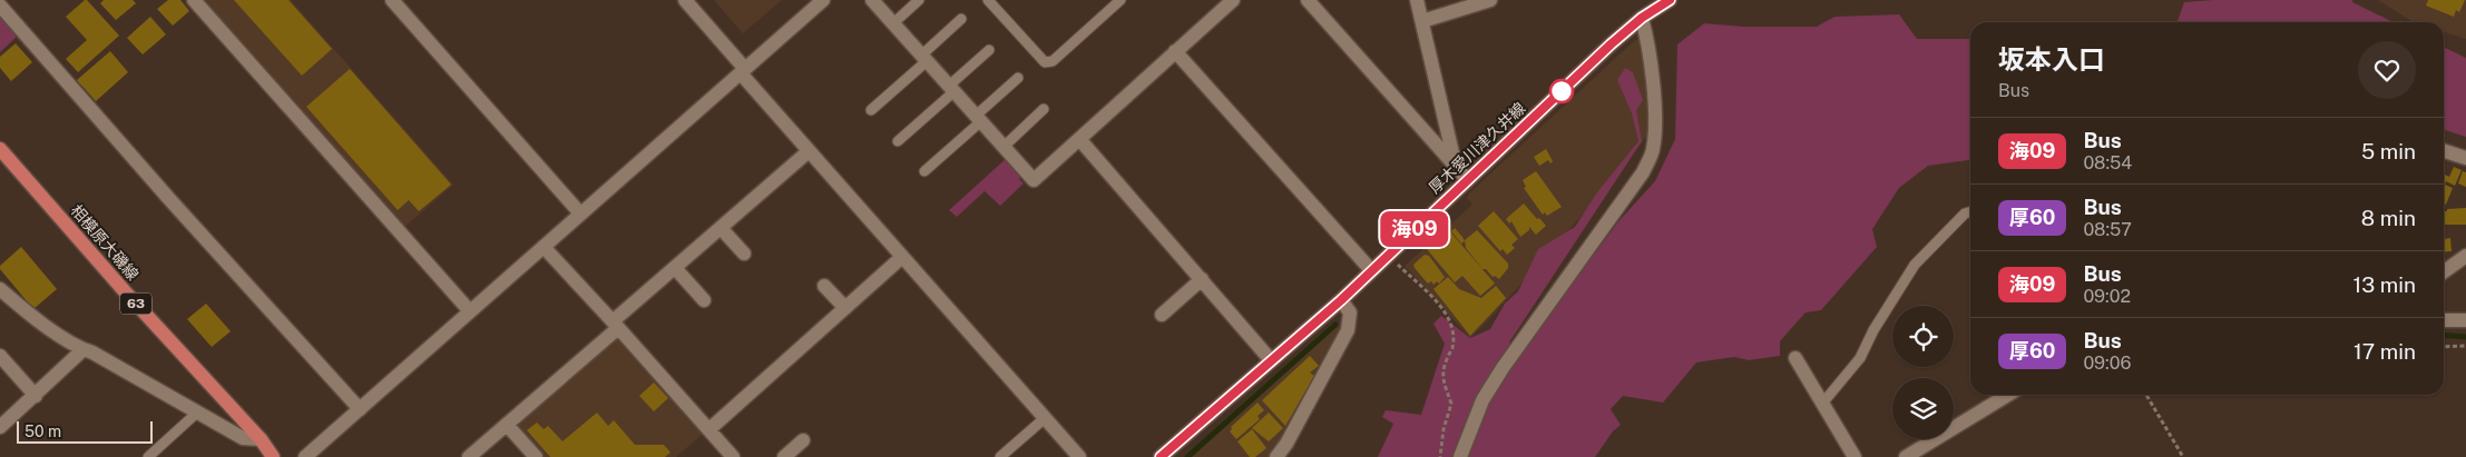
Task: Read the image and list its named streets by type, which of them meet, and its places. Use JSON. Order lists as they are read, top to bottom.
{
  "streets": {
    "main road": ["厚木愛川津久井線", "相模原大磯線", "63"]
  },
  "lines": ["bus line 海09"],
  "scale_bar": "50 m",
  "page": {
    "on_map": "海09",
    "heading": ["坂本入口", "Bus"],
    "list": [
      {
        "mark": "海09",
        "name": "Bus",
        "note": "08:54",
        "value": "5 min"
      },
      {
        "mark": "厚60",
        "name": "Bus",
        "note": "08:57",
        "value": "8 min"
      },
      {
        "mark": "海09",
        "name": "Bus",
        "note": "09:02",
        "value": "13 min"
      },
      {
        "mark": "厚60",
        "name": "Bus",
        "note": "09:06",
        "value": "17 min"
      }
    ],
    "scale": "50 m"
  }
}
